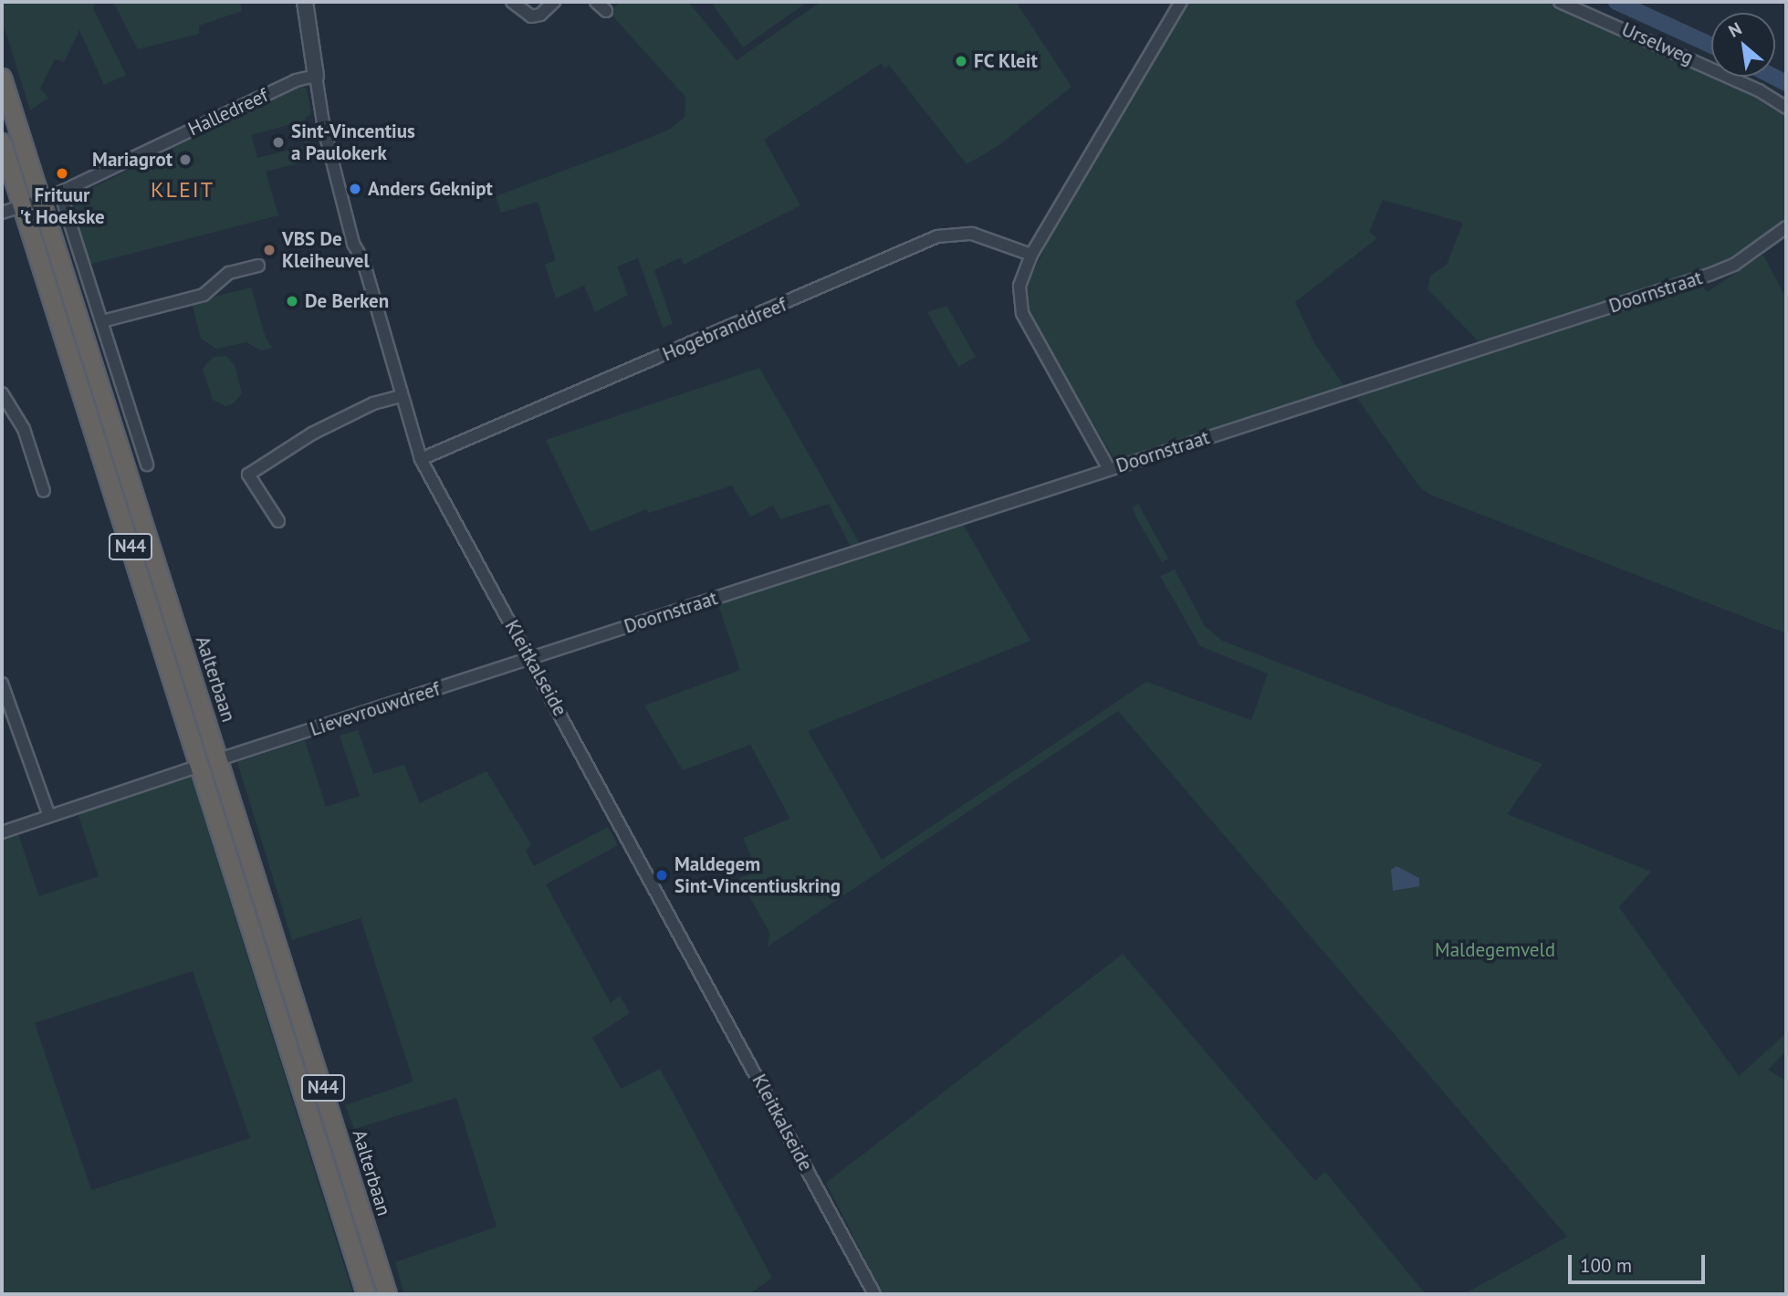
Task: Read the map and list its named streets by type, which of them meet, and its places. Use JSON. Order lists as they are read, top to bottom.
{
  "streets": {
    "highway": ["N44", "Aalterbaan"],
    "street": [
      "Urselweg",
      "Halledreef",
      "Doornstraat",
      "Hogebranddreef",
      "Kleitkalseide",
      "Lievevrouwdreef"
    ]
  },
  "crossings": [
    ["Halledreef", "Kleitkalseide"],
    ["Halledreef", "Aalterbaan"],
    ["Doornstraat", "Kleitkalseide"],
    ["Doornstraat", "Lievevrouwdreef"],
    ["Hogebranddreef", "Kleitkalseide"],
    ["Kleitkalseide", "Lievevrouwdreef"],
    ["Aalterbaan", "Lievevrouwdreef"]
  ],
  "districts": ["KLEIT"],
  "parks": ["Maldegemveld"],
  "places": [
    "FC Kleit",
    "Sint-Vincentius a Paulokerk",
    "Mariagrot",
    "Frituur 't Hoekske",
    "Anders Geknipt",
    "VBS De Kleiheuvel",
    "De Berken",
    "Maldegem Sint-Vincentiuskring"
  ],
  "scale_bar": "100 m",
  "north": "top left"
}
